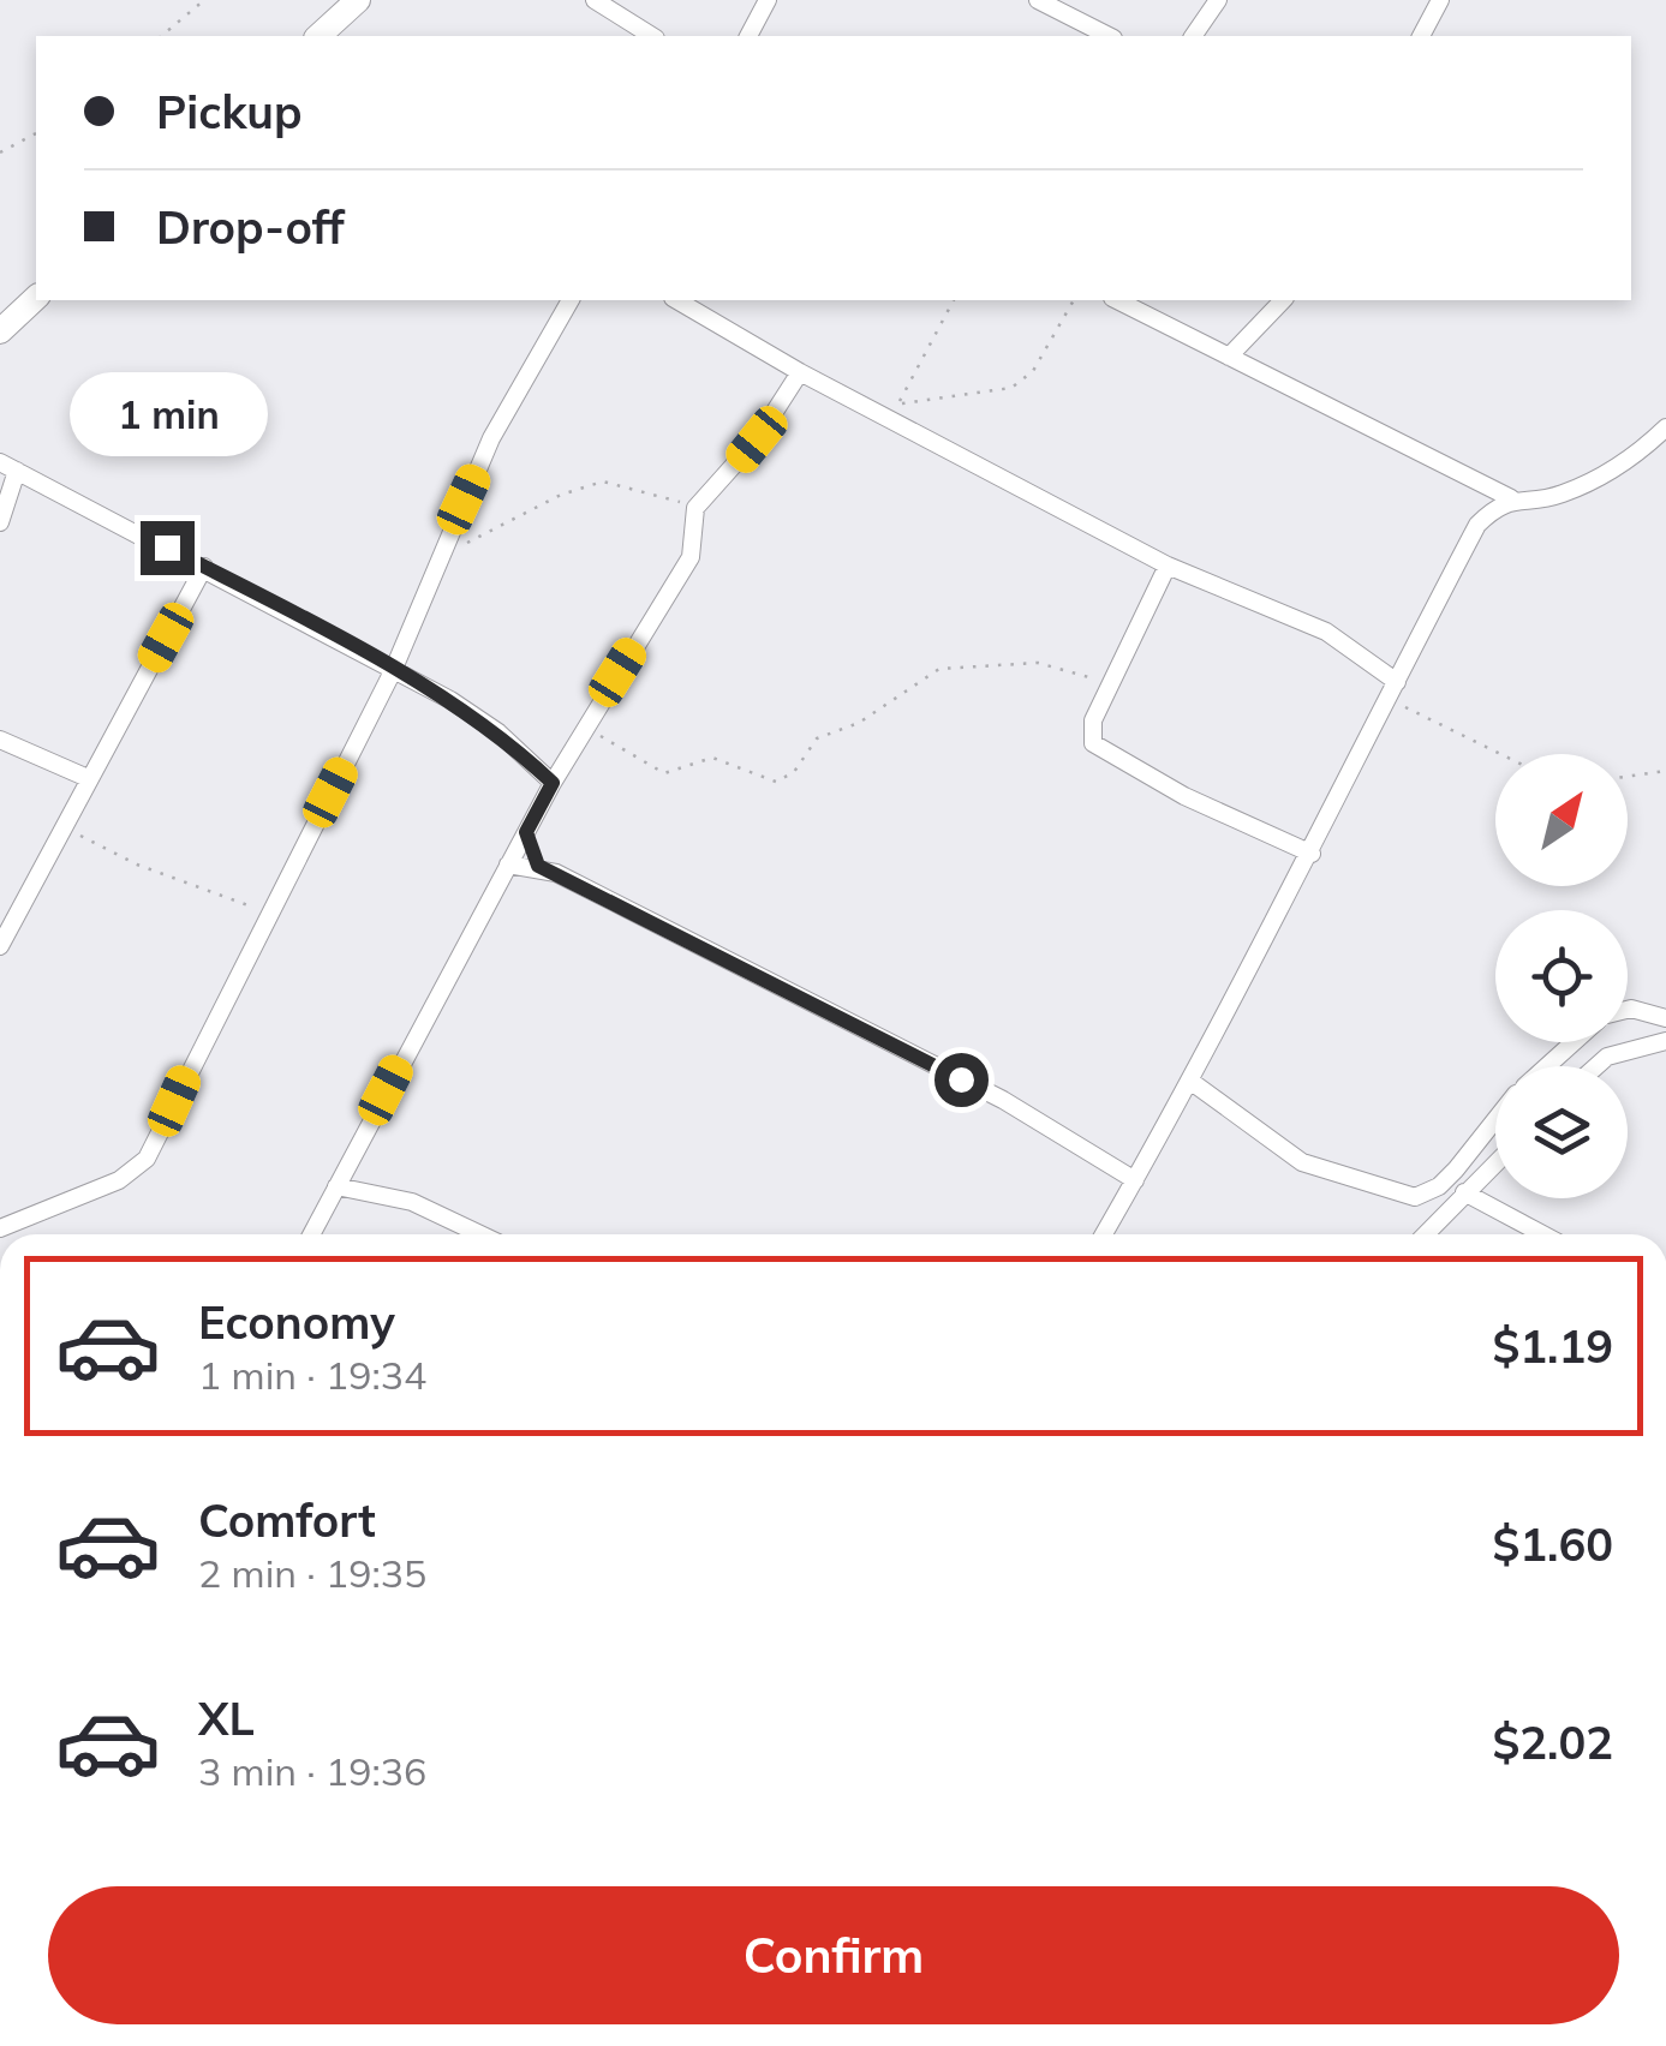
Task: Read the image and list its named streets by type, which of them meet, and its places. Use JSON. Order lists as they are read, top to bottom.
{
  "north": "top right",
  "page": {
    "banner": ["Pickup", "Drop-off"],
    "bubble": "1 min",
    "list": [
      {
        "name": "Economy",
        "note": "1 min · 19:34",
        "value": "$1.19"
      },
      {
        "name": "Comfort",
        "note": "2 min · 19:35",
        "value": "$1.60"
      },
      {
        "name": "XL",
        "note": "3 min · 19:36",
        "value": "$2.02"
      }
    ],
    "buttons": "Confirm"
  }
}
